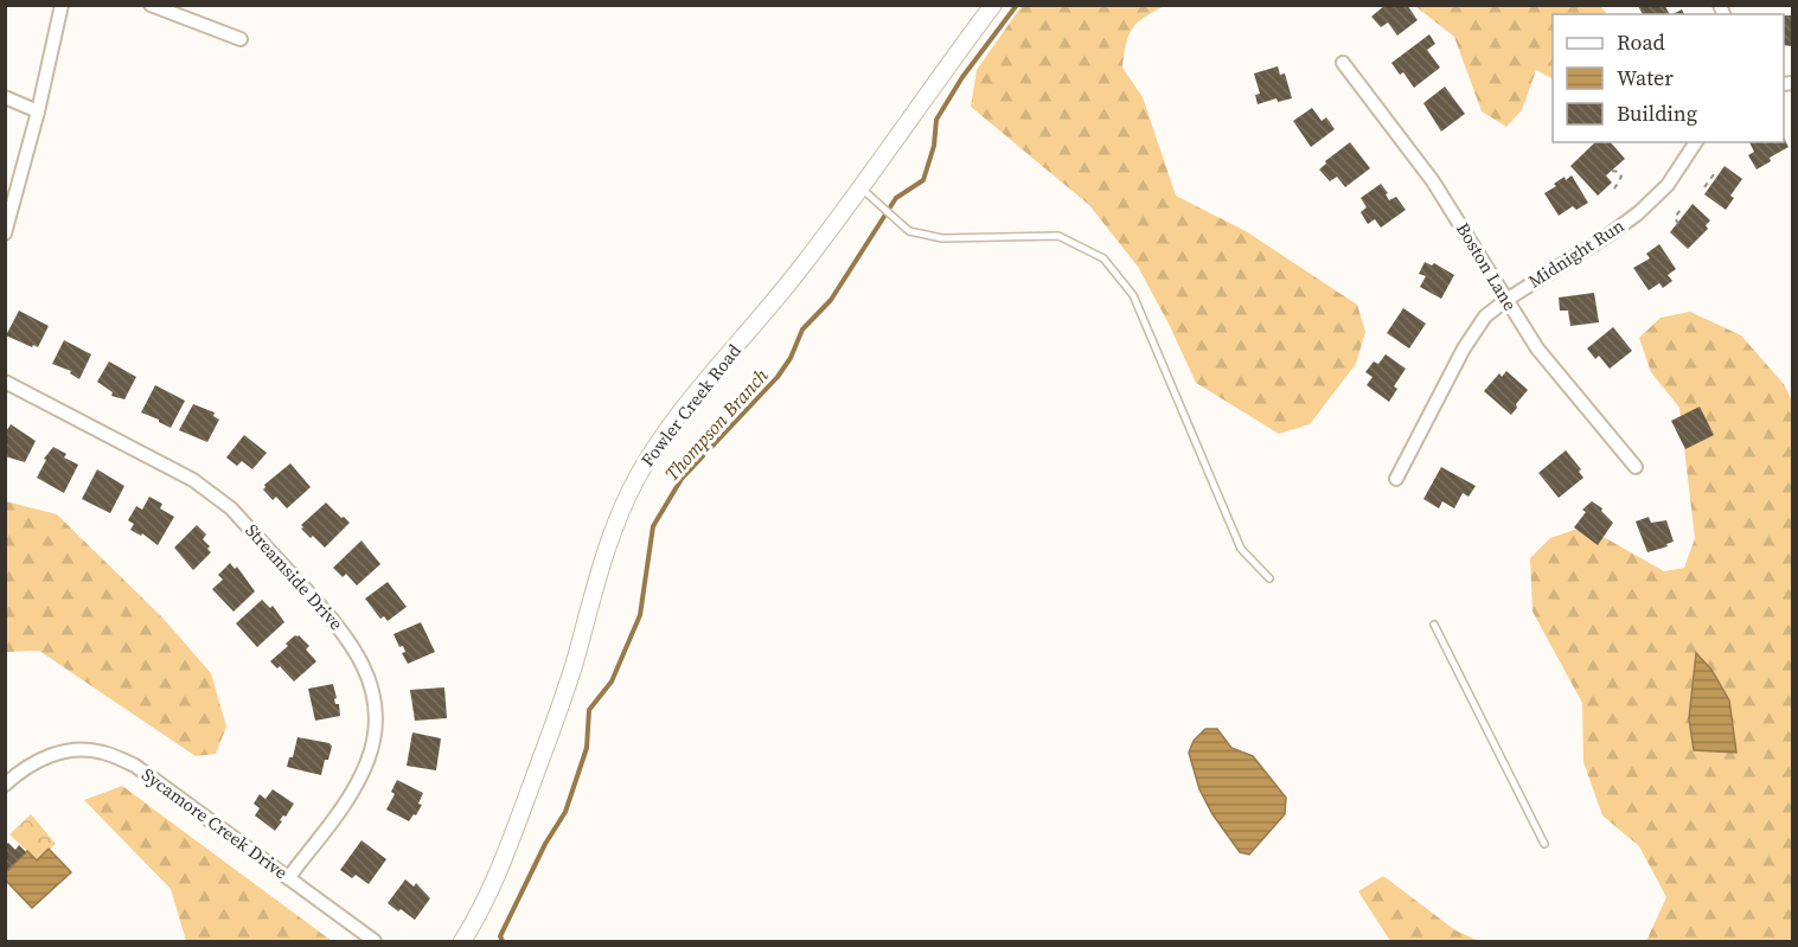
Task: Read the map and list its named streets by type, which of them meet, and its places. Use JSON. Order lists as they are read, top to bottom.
{
  "streets": {
    "main road": ["Fowler Creek Road"],
    "street": [
      "Midnight Run",
      "Boston Lane",
      "Streamside Drive",
      "Sycamore Creek Drive"
    ]
  },
  "crossings": [
    ["Midnight Run", "Boston Lane"],
    ["Streamside Drive", "Sycamore Creek Drive"]
  ],
  "water": ["Thompson Branch"],
  "legend": ["Road", "Water", "Building"]
}
